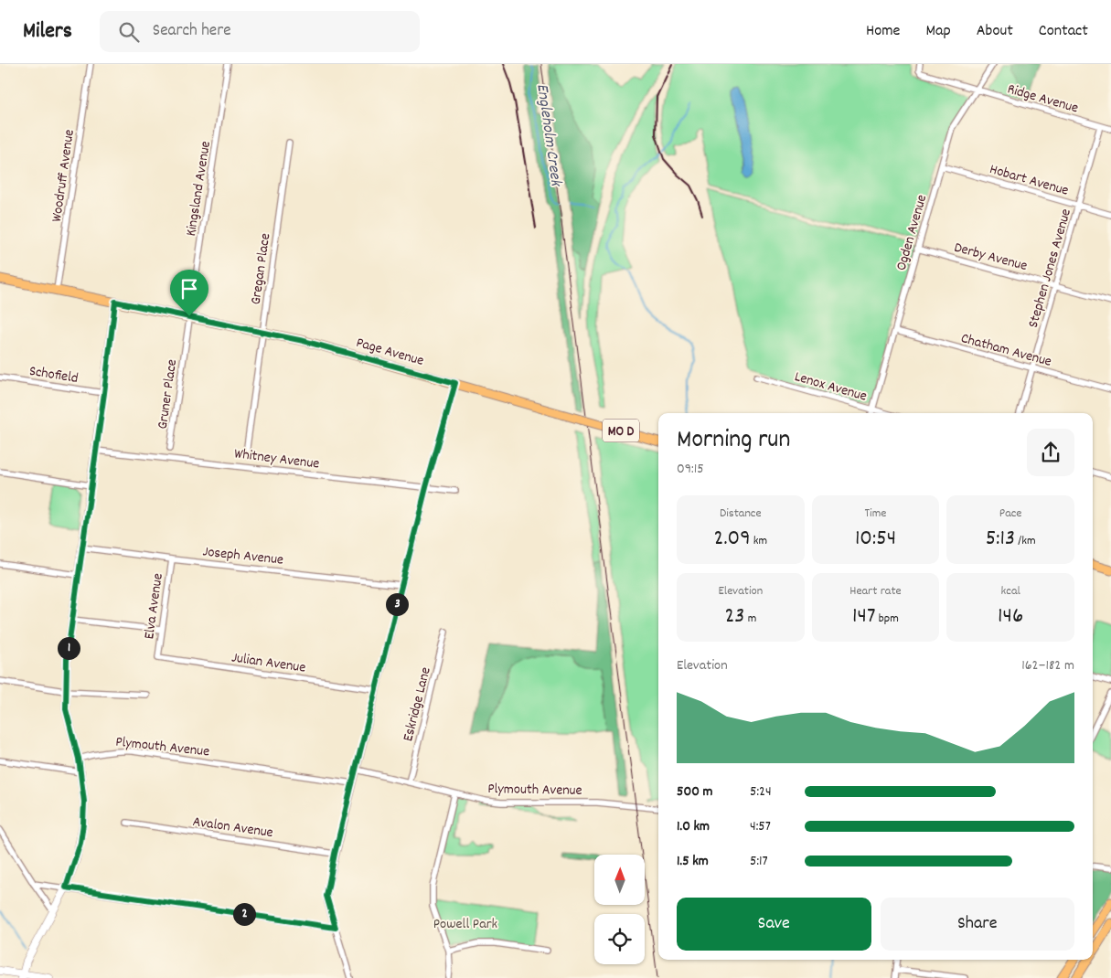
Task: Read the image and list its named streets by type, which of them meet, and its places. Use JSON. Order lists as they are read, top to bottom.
{
  "streets": {
    "main road": ["Page Avenue", "MO D"],
    "street": [
      "Ridge Avenue",
      "Woodruff Avenue",
      "Hobart Avenue",
      "Kingsland Avenue",
      "Ogden Avenue",
      "Derby Avenue",
      "Stephen Jones Avenue",
      "Gregan Place",
      "Chatham Avenue",
      "Schofield",
      "Lenox Avenue",
      "Gruner Place",
      "Whitney Avenue",
      "Joseph Avenue",
      "Elva Avenue",
      "Julian Avenue",
      "Eskridge Lane",
      "Plymouth Avenue",
      "Avalon Avenue"
    ]
  },
  "crossings": [
    ["Ridge Avenue", "Ogden Avenue"],
    ["Ridge Avenue", "Stephen Jones Avenue"],
    ["Woodruff Avenue", "Page Avenue"],
    ["Hobart Avenue", "Ogden Avenue"],
    ["Hobart Avenue", "Stephen Jones Avenue"],
    ["Kingsland Avenue", "Page Avenue"],
    ["Kingsland Avenue", "Gruner Place"],
    ["Ogden Avenue", "Derby Avenue"],
    ["Ogden Avenue", "Chatham Avenue"],
    ["Ogden Avenue", "Lenox Avenue"],
    ["Derby Avenue", "Stephen Jones Avenue"],
    ["Stephen Jones Avenue", "Chatham Avenue"],
    ["Gregan Place", "Page Avenue"],
    ["Page Avenue", "Gruner Place"],
    ["Joseph Avenue", "Elva Avenue"],
    ["Elva Avenue", "Julian Avenue"],
    ["Eskridge Lane", "Plymouth Avenue"]
  ],
  "water": ["Engleholm Creek"],
  "parks": ["Powell Park"],
  "north": "top",
  "page": {
    "header": "Milers",
    "search": "Search here",
    "nav": [
      "Home",
      "Map",
      "About",
      "Contact"
    ],
    "heading": ["Morning run", "09:15"],
    "stats": [
      ["Distance", "2.09 km"],
      ["Time", "10:54"],
      ["Pace", "5:13 /km"],
      ["Elevation", "23 m"],
      ["Heart rate", "147 bpm"],
      ["kcal", "146"]
    ],
    "pins": ["3", "1", "2"],
    "chart": ["Elevation", "162–182 m"],
    "list": [
      {
        "name": "500 m",
        "note": "5:24"
      },
      {
        "name": "1.0 km",
        "note": "4:57"
      },
      {
        "name": "1.5 km",
        "note": "5:17"
      }
    ],
    "buttons": ["Save", "Share"]
  }
}
